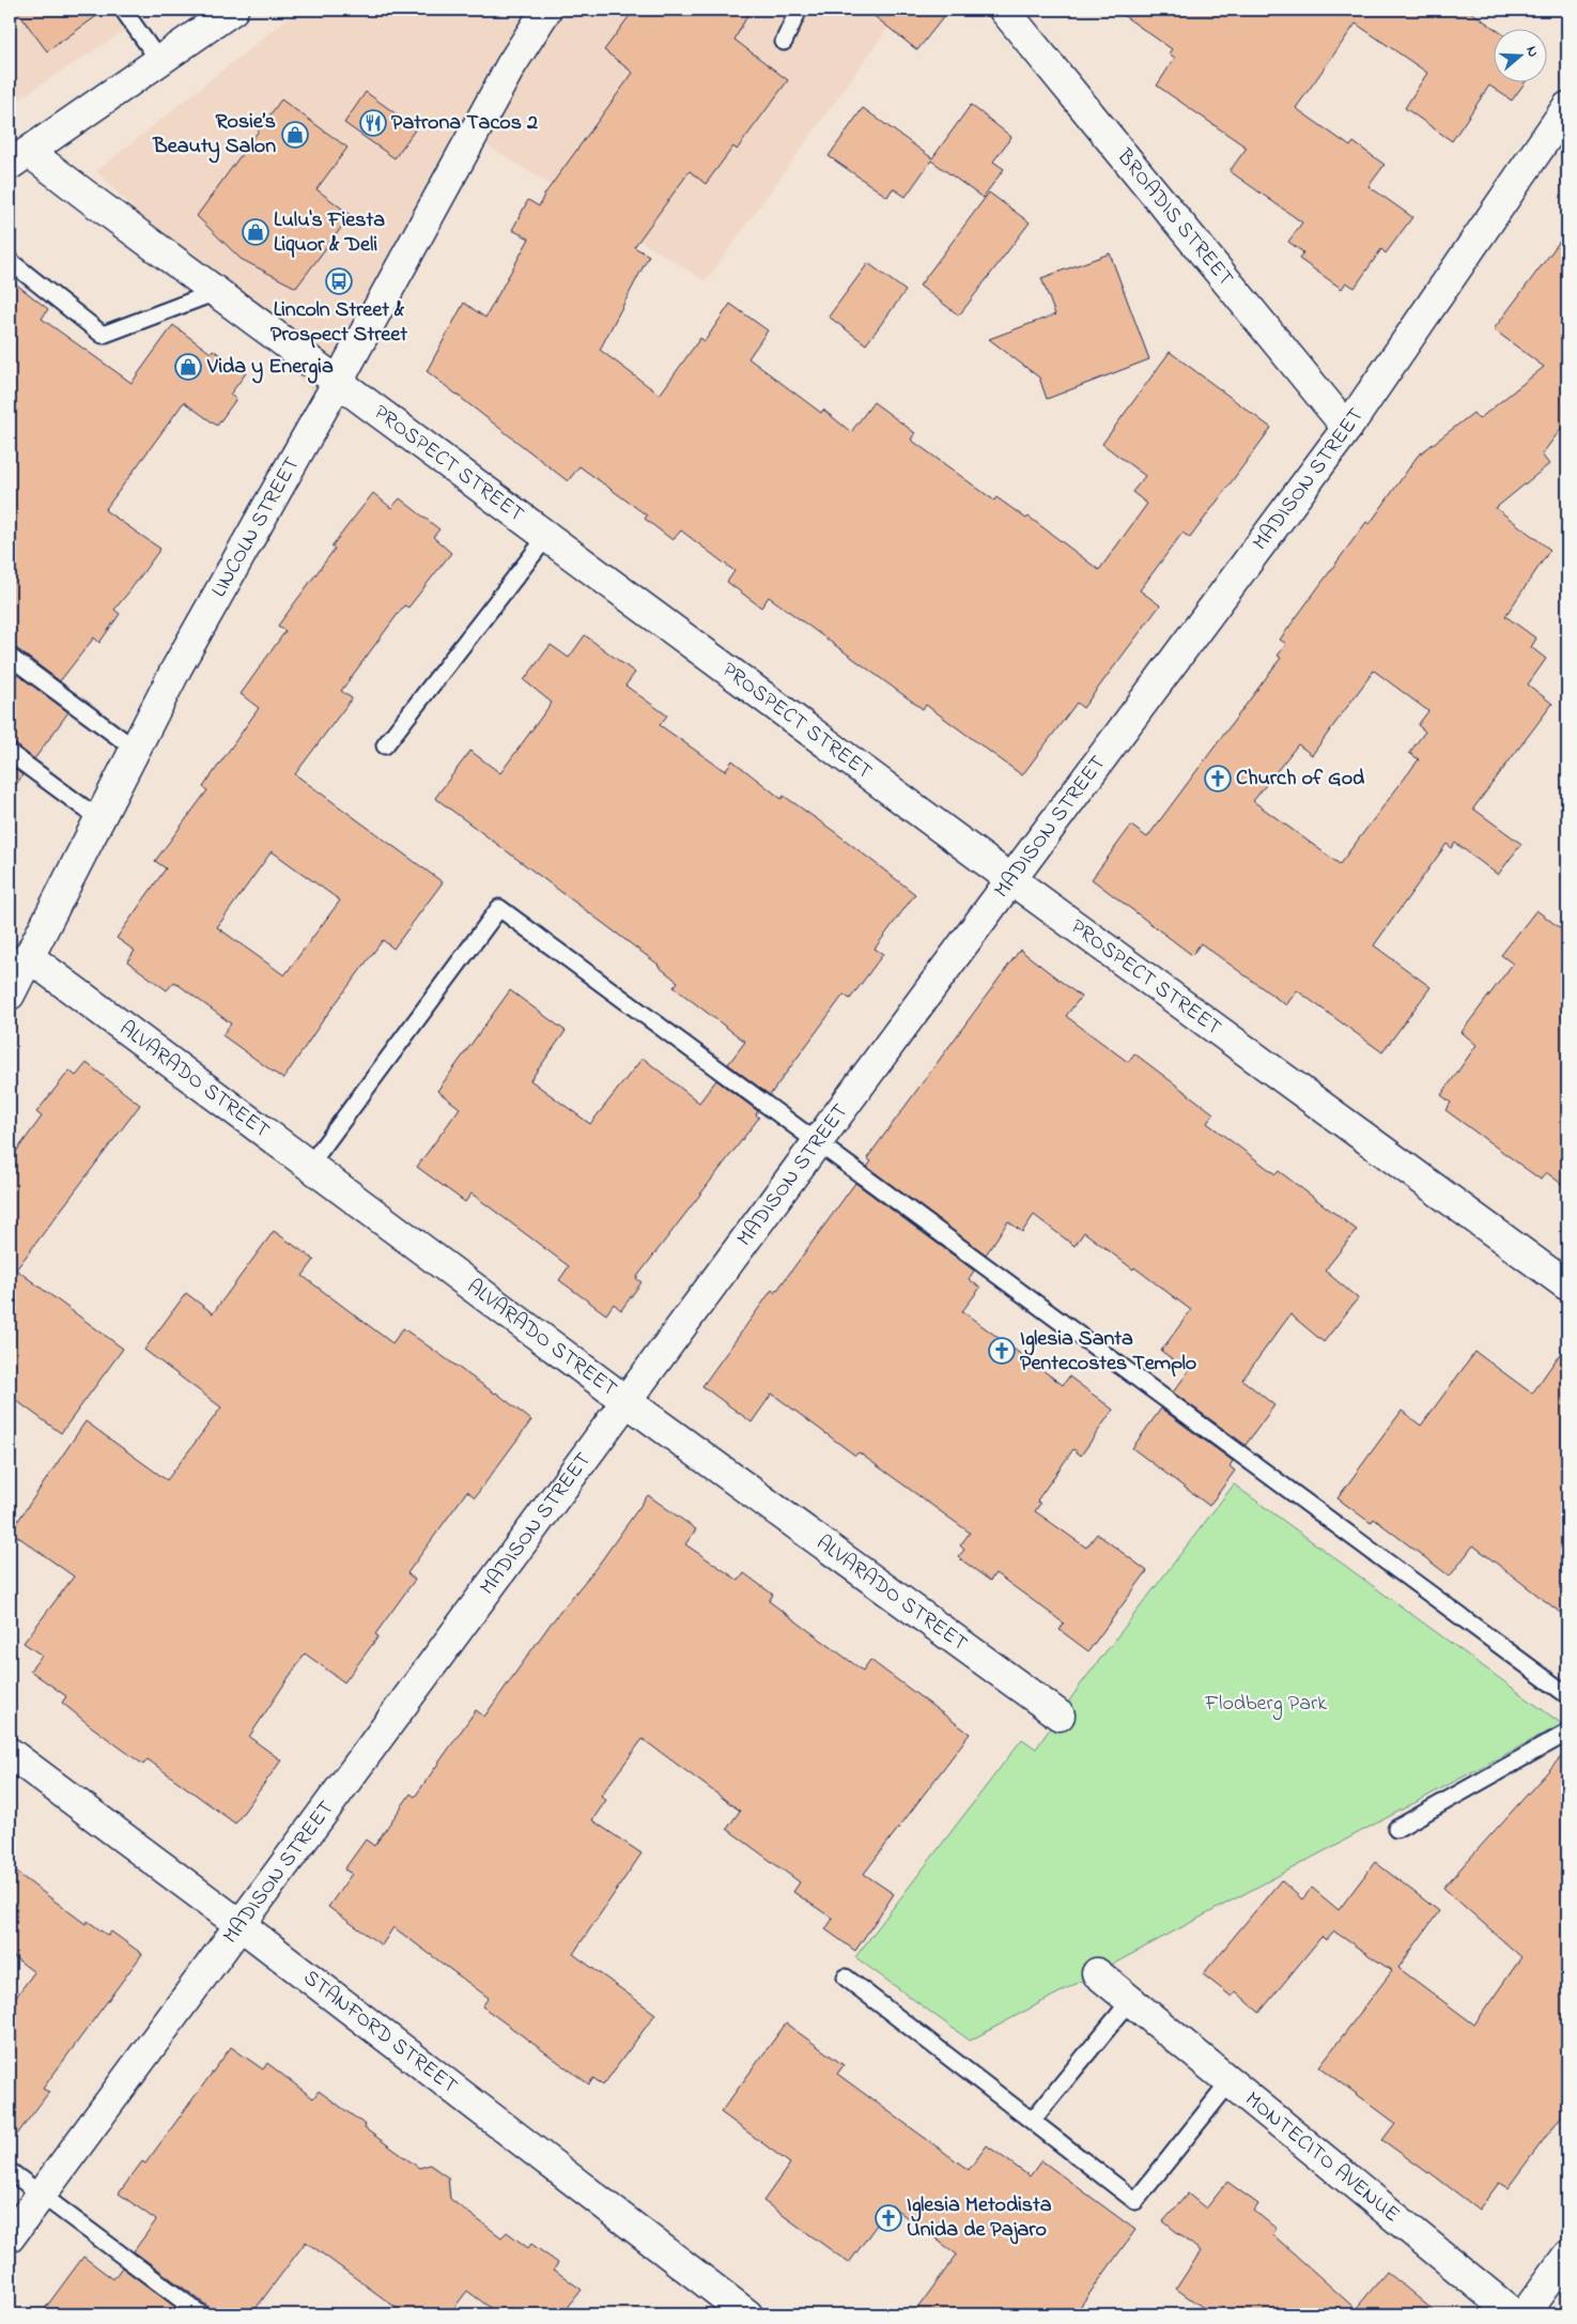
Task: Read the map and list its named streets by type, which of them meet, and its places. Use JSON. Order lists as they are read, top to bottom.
{
  "streets": {
    "street": [
      "BROADIS STREET",
      "PROSPECT STREET",
      "MADISON STREET",
      "LINCOLN STREET",
      "ALVARADO STREET",
      "STANFORD STREET",
      "MONTECITO AVENUE"
    ]
  },
  "crossings": [
    ["BROADIS STREET", "MADISON STREET"],
    ["PROSPECT STREET", "MADISON STREET"],
    ["PROSPECT STREET", "LINCOLN STREET"],
    ["MADISON STREET", "ALVARADO STREET"],
    ["MADISON STREET", "STANFORD STREET"],
    ["LINCOLN STREET", "ALVARADO STREET"]
  ],
  "parks": ["Flodberg Park"],
  "places": {
    "restaurant": ["Patrona Tacos 2"],
    "shop": ["Rosie’s Beauty Salon", "Lulu's Fiesta Liquor & Deli", "Vida y Energia"],
    "bus stop": ["Lincoln Street & Prospect Street"],
    "church": ["Church of God", "Iglesia Santa Pentecostes Templo", "Iglesia Metodista Unida de Pajaro"]
  },
  "north": "right"
}
